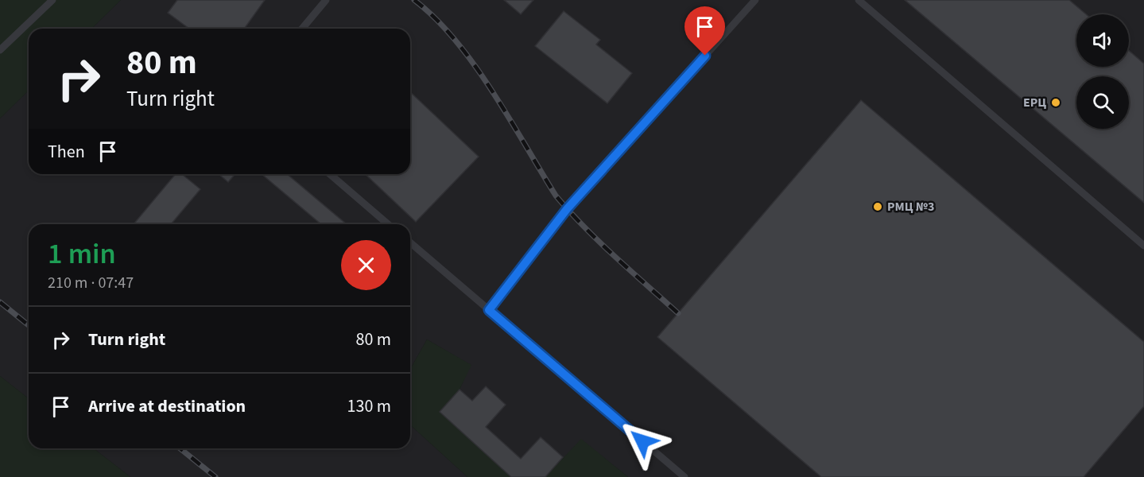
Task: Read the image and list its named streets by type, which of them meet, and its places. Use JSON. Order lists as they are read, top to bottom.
{
  "places": ["ЕРЦ", "РМЦ №3"],
  "page": {
    "turn": ["80 m", "Turn right"],
    "then": "Then",
    "heading": ["1 min", "210 m · 07:47"],
    "list": [
      {
        "name": "Turn right",
        "value": "80 m"
      },
      {
        "name": "Arrive at destination",
        "value": "130 m"
      }
    ]
  }
}
